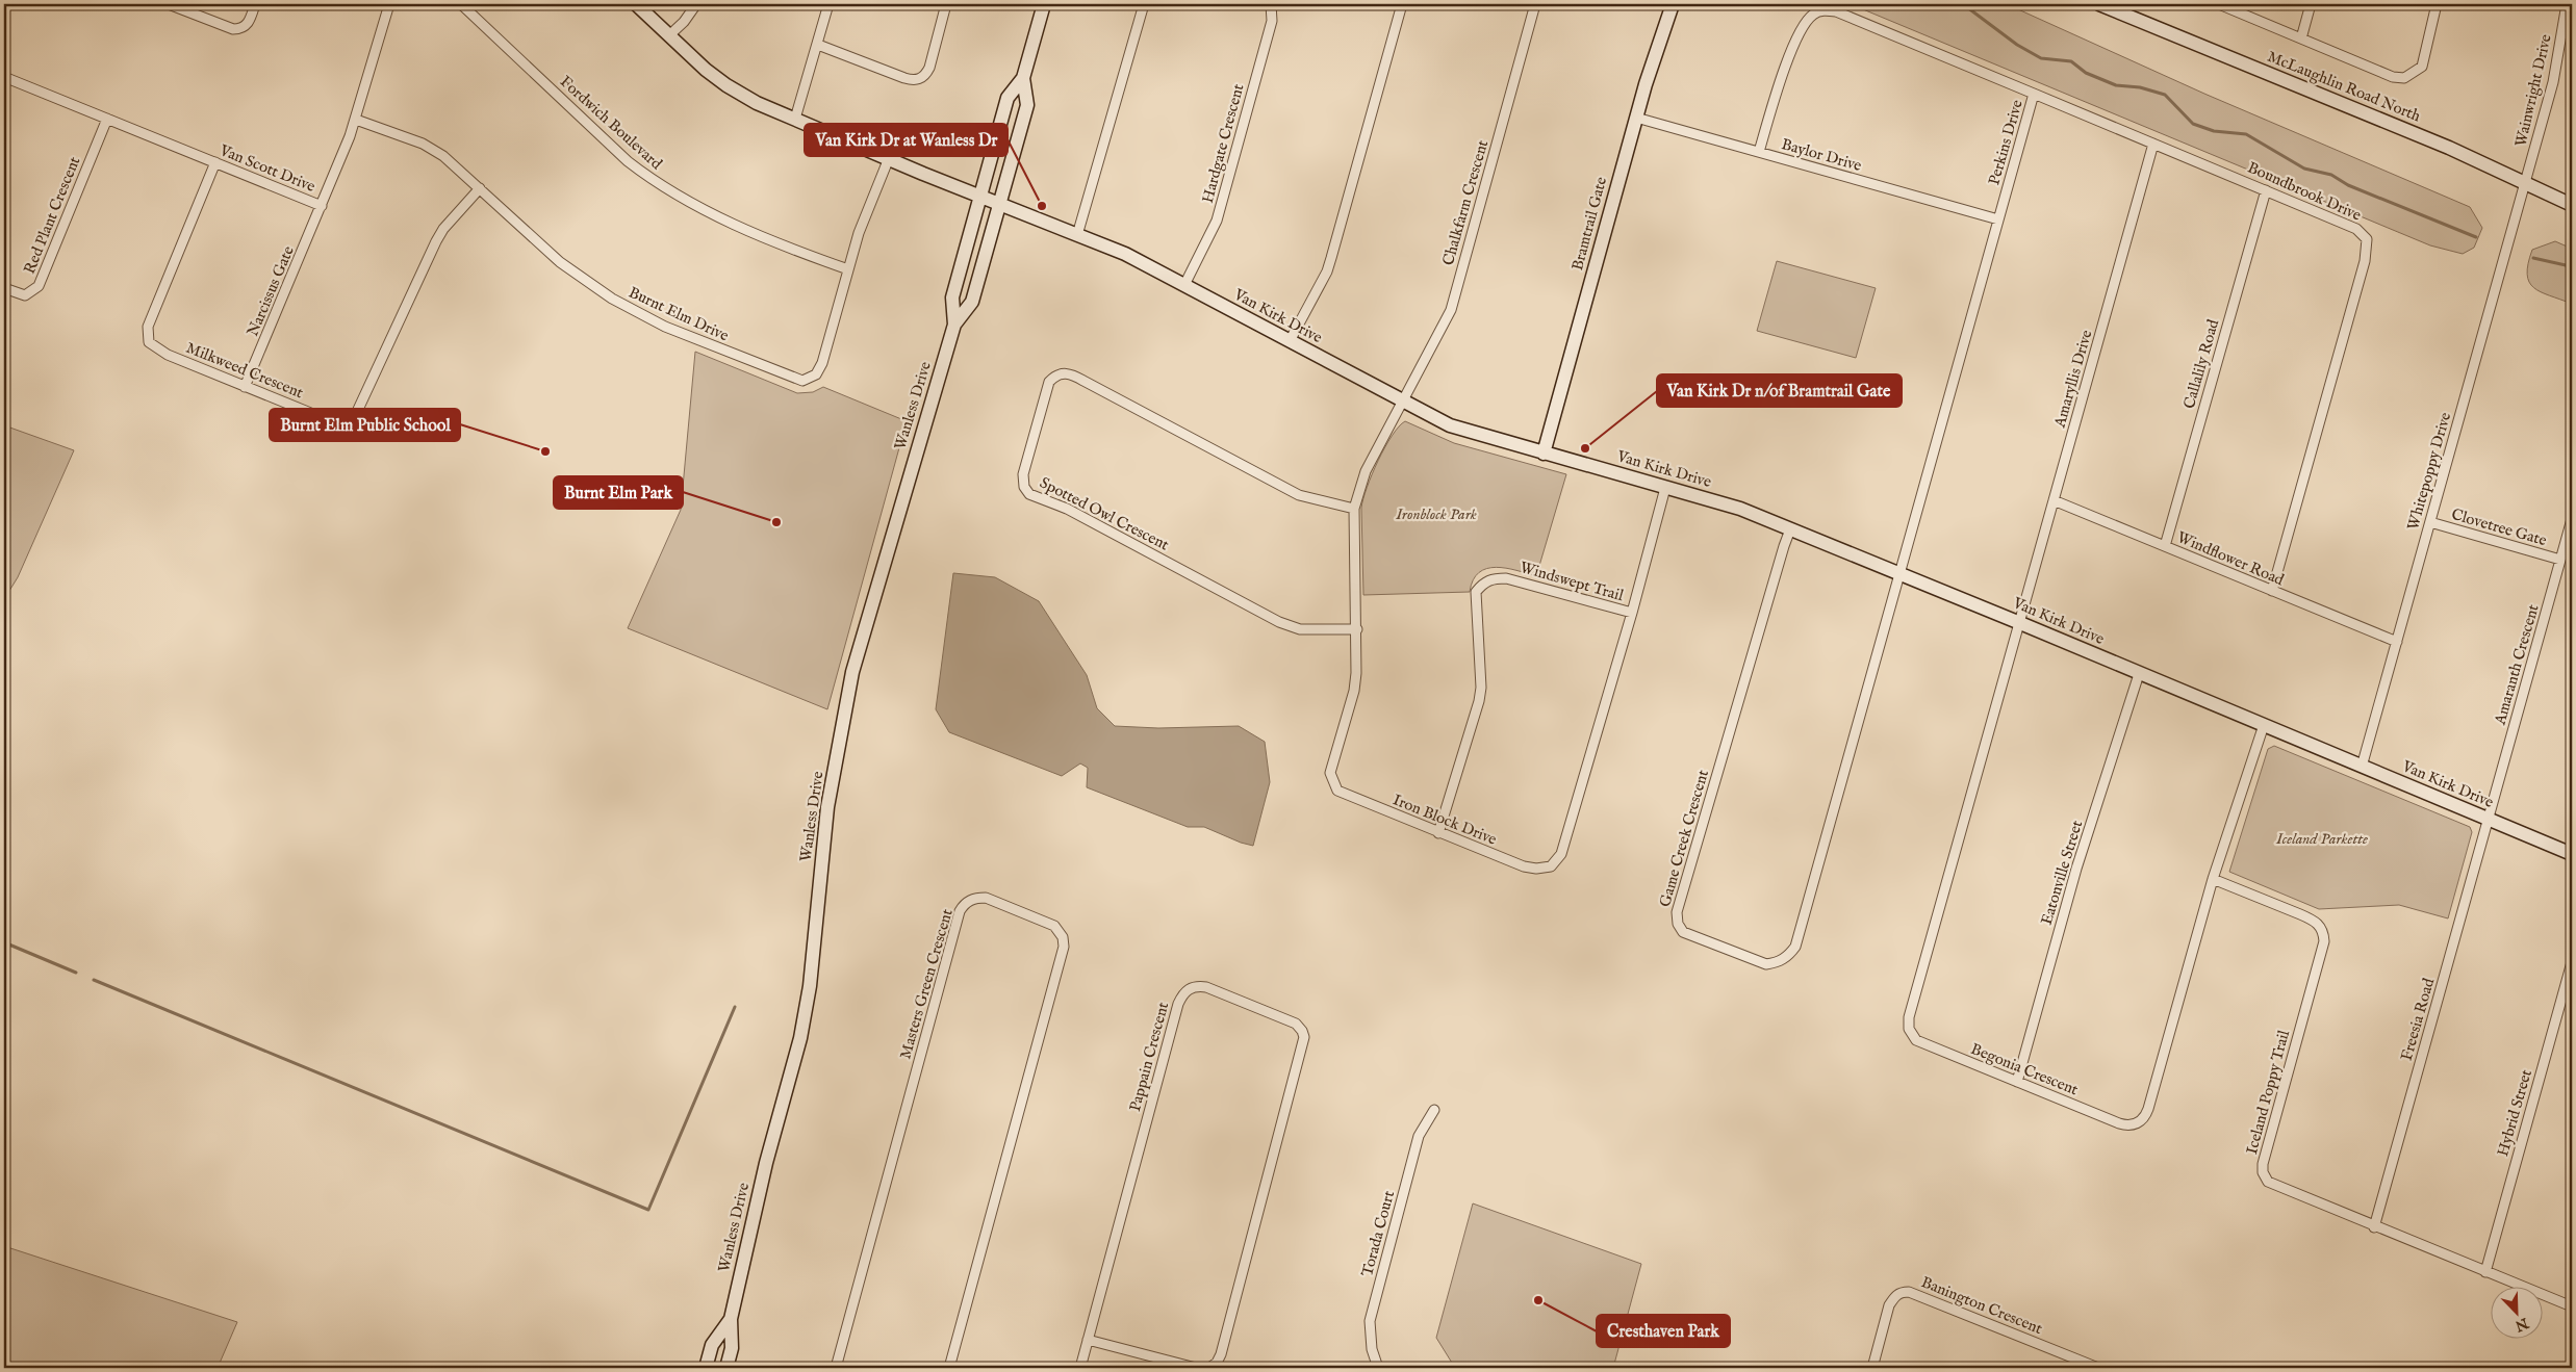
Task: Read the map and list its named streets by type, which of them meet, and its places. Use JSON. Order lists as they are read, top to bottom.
{
  "streets": {
    "street": [
      "McLaughlin Road North",
      "Wainwright Drive",
      "Fordwich Boulevard",
      "Perkins Drive",
      "Hardgate Crescent",
      "Baylor Drive",
      "Van Scott Drive",
      "Boundbrook Drive",
      "Chalkfarm Crescent",
      "Red Plant Crescent",
      "Bramtrail Gate",
      "Narcissus Gate",
      "Burnt Elm Drive",
      "Van Kirk Drive",
      "Callalily Road",
      "Milkweed Crescent",
      "Amaryllis Drive",
      "Wanless Drive",
      "Whitepoppy Drive",
      "Spotted Owl Crescent",
      "Clovetree Gate",
      "Windflower Road",
      "Windswept Trail",
      "Amaranth Crescent",
      "Iron Block Drive",
      "Game Creek Crescent",
      "Eatonville Street",
      "Masters Green Crescent",
      "Freesia Road",
      "Pappain Crescent",
      "Begonia Crescent",
      "Iceland Poppy Trail",
      "Hybrid Street",
      "Torada Court",
      "Banington Crescent"
    ]
  },
  "crossings": [
    ["McLaughlin Road North", "Wainwright Drive"],
    ["McLaughlin Road North", "Whitepoppy Drive"],
    ["Wainwright Drive", "Whitepoppy Drive"],
    ["Fordwich Boulevard", "Burnt Elm Drive"],
    ["Perkins Drive", "Baylor Drive"],
    ["Perkins Drive", "Boundbrook Drive"],
    ["Perkins Drive", "Van Kirk Drive"],
    ["Perkins Drive", "Game Creek Crescent"],
    ["Hardgate Crescent", "Van Kirk Drive"],
    ["Baylor Drive", "Bramtrail Gate"],
    ["Van Scott Drive", "Red Plant Crescent"],
    ["Van Scott Drive", "Narcissus Gate"],
    ["Van Scott Drive", "Burnt Elm Drive"],
    ["Van Scott Drive", "Milkweed Crescent"],
    ["Boundbrook Drive", "Callalily Road"],
    ["Boundbrook Drive", "Amaryllis Drive"],
    ["Boundbrook Drive", "Windflower Road"],
    ["Chalkfarm Crescent", "Van Kirk Drive"],
    ["Chalkfarm Crescent", "Iron Block Drive"],
    ["Bramtrail Gate", "Van Kirk Drive"],
    ["Narcissus Gate", "Milkweed Crescent"],
    ["Burnt Elm Drive", "Van Kirk Drive"],
    ["Burnt Elm Drive", "Milkweed Crescent"],
    ["Van Kirk Drive", "Amaryllis Drive"],
    ["Van Kirk Drive", "Wanless Drive"],
    ["Van Kirk Drive", "Whitepoppy Drive"],
    ["Van Kirk Drive", "Amaranth Crescent"],
    ["Van Kirk Drive", "Iron Block Drive"],
    ["Van Kirk Drive", "Game Creek Crescent"],
    ["Van Kirk Drive", "Eatonville Street"],
    ["Van Kirk Drive", "Freesia Road"],
    ["Van Kirk Drive", "Begonia Crescent"],
    ["Callalily Road", "Windflower Road"],
    ["Amaryllis Drive", "Windflower Road"],
    ["Amaryllis Drive", "Begonia Crescent"],
    ["Whitepoppy Drive", "Clovetree Gate"],
    ["Whitepoppy Drive", "Windflower Road"],
    ["Spotted Owl Crescent", "Iron Block Drive"],
    ["Clovetree Gate", "Amaranth Crescent"],
    ["Windswept Trail", "Iron Block Drive"],
    ["Amaranth Crescent", "Freesia Road"],
    ["Eatonville Street", "Begonia Crescent"],
    ["Freesia Road", "Iceland Poppy Trail"],
    ["Begonia Crescent", "Iceland Poppy Trail"],
    ["Iceland Poppy Trail", "Hybrid Street"]
  ],
  "parks": ["Ironblock Park", "Iceland Parkette"],
  "places": [
    "Van Kirk Dr at Wanless Dr",
    "Van Kirk Dr n/of Bramtrail Gate",
    "Burnt Elm Public School",
    "Burnt Elm Park",
    "Cresthaven Park"
  ],
  "north": "bottom right"
}
